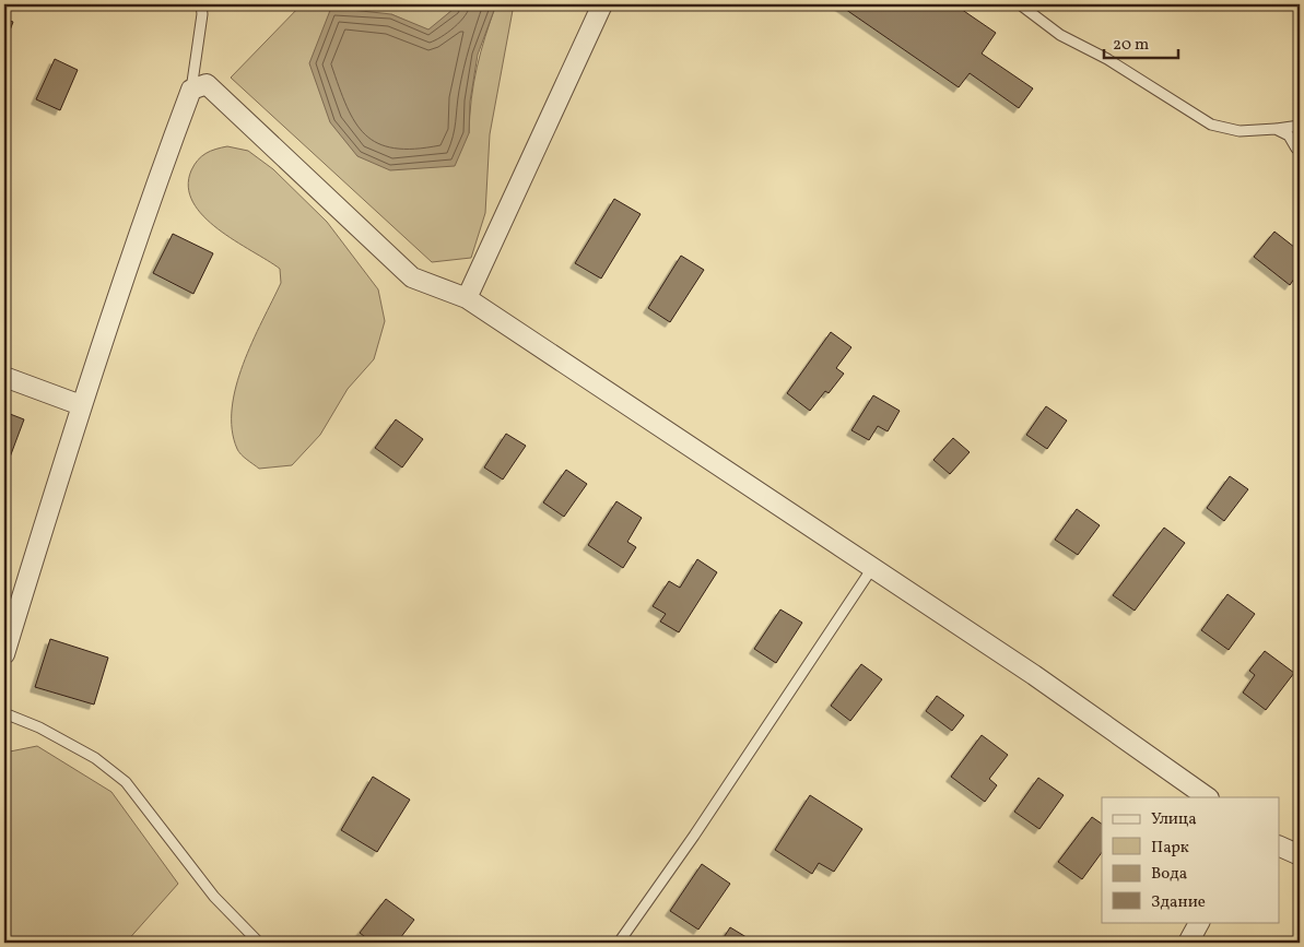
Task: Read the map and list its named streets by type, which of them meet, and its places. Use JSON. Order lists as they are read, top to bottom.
{
  "legend": [
    "Улица",
    "Парк",
    "Вода",
    "Здание"
  ],
  "scale_bar": "20 m"
}
